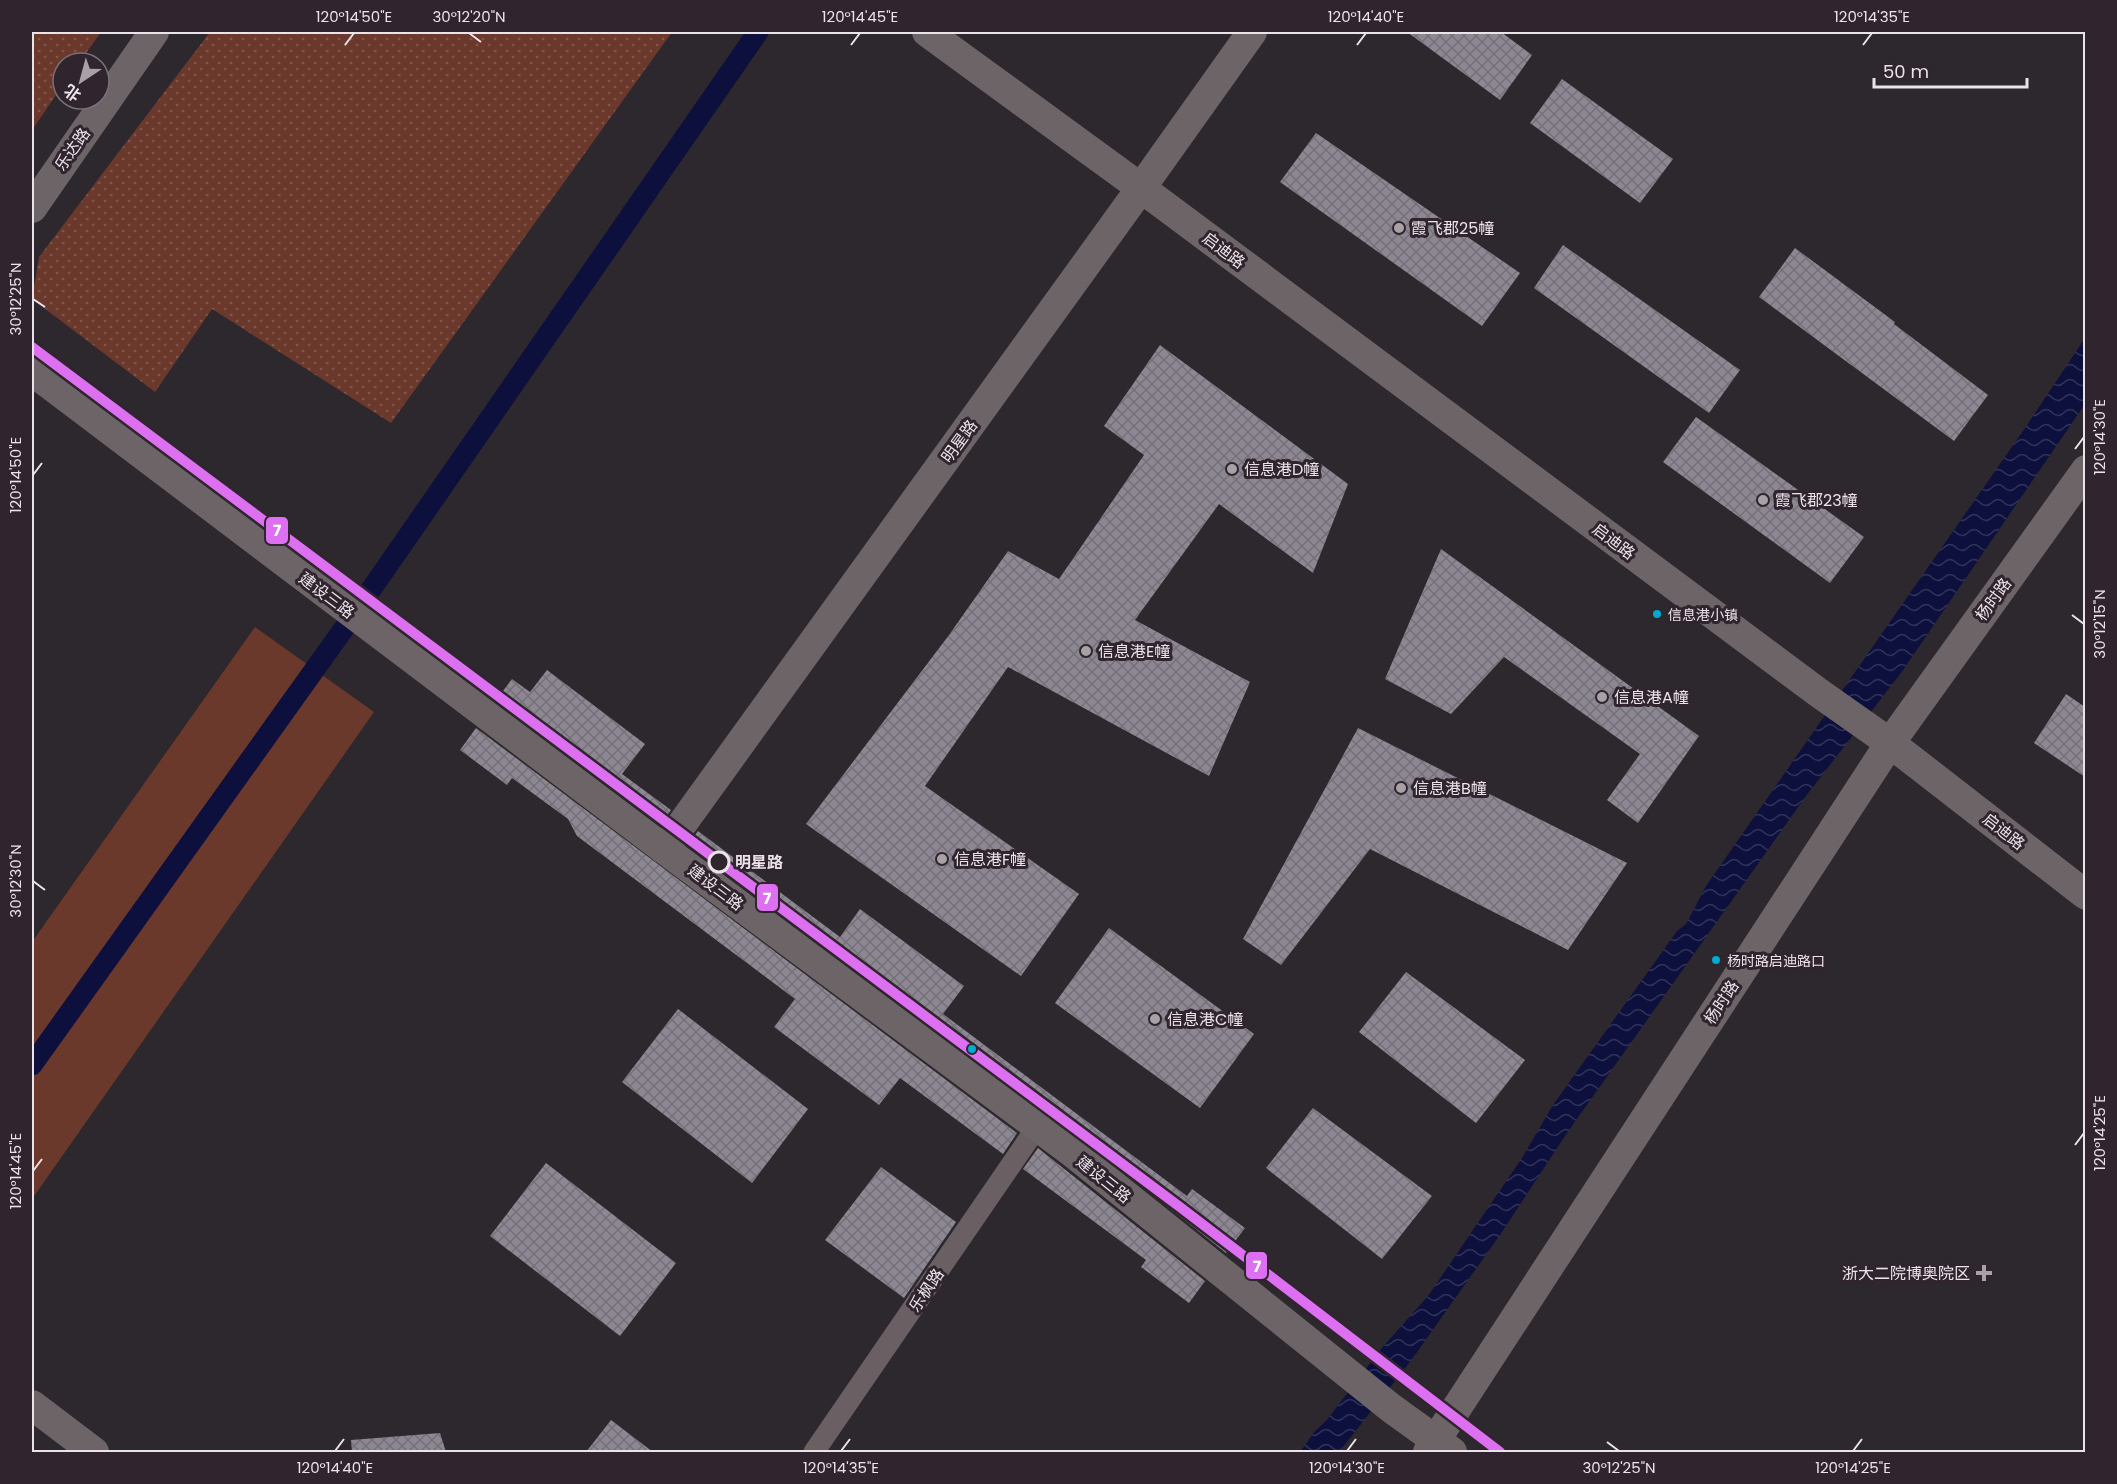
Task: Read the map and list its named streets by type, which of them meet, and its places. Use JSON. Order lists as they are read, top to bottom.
{
  "streets": {
    "street": [
      "乐达路",
      "启迪路",
      "明星路",
      "建设三路",
      "杨时路",
      "乐枫路"
    ]
  },
  "crossings": [
    ["启迪路", "明星路"],
    ["启迪路", "杨时路"],
    ["明星路", "建设三路"],
    ["建设三路", "杨时路"],
    ["建设三路", "乐枫路"]
  ],
  "places": {
    "other": [
      "霞飞郡25幢",
      "信息港D幢",
      "霞飞郡23幢",
      "信息港小镇",
      "信息港E幢",
      "信息港A幢",
      "信息港B幢",
      "信息港F幢",
      "明星路",
      "杨时路启迪路口",
      "信息港C幢"
    ],
    "health": ["浙大二院博奥院区"]
  },
  "lines": ["transit line 7"],
  "scale_bar": "50 m",
  "north": "bottom left",
  "coordinates": [
    "120°14'50\"E",
    "30°12'20\"N",
    "120°14'45\"E",
    "120°14'40\"E",
    "120°14'35\"E",
    "30°12'25\"N",
    "120°14'30\"E",
    "30°12'15\"N",
    "30°12'30\"N",
    "120°14'25\"E"
  ]
}
